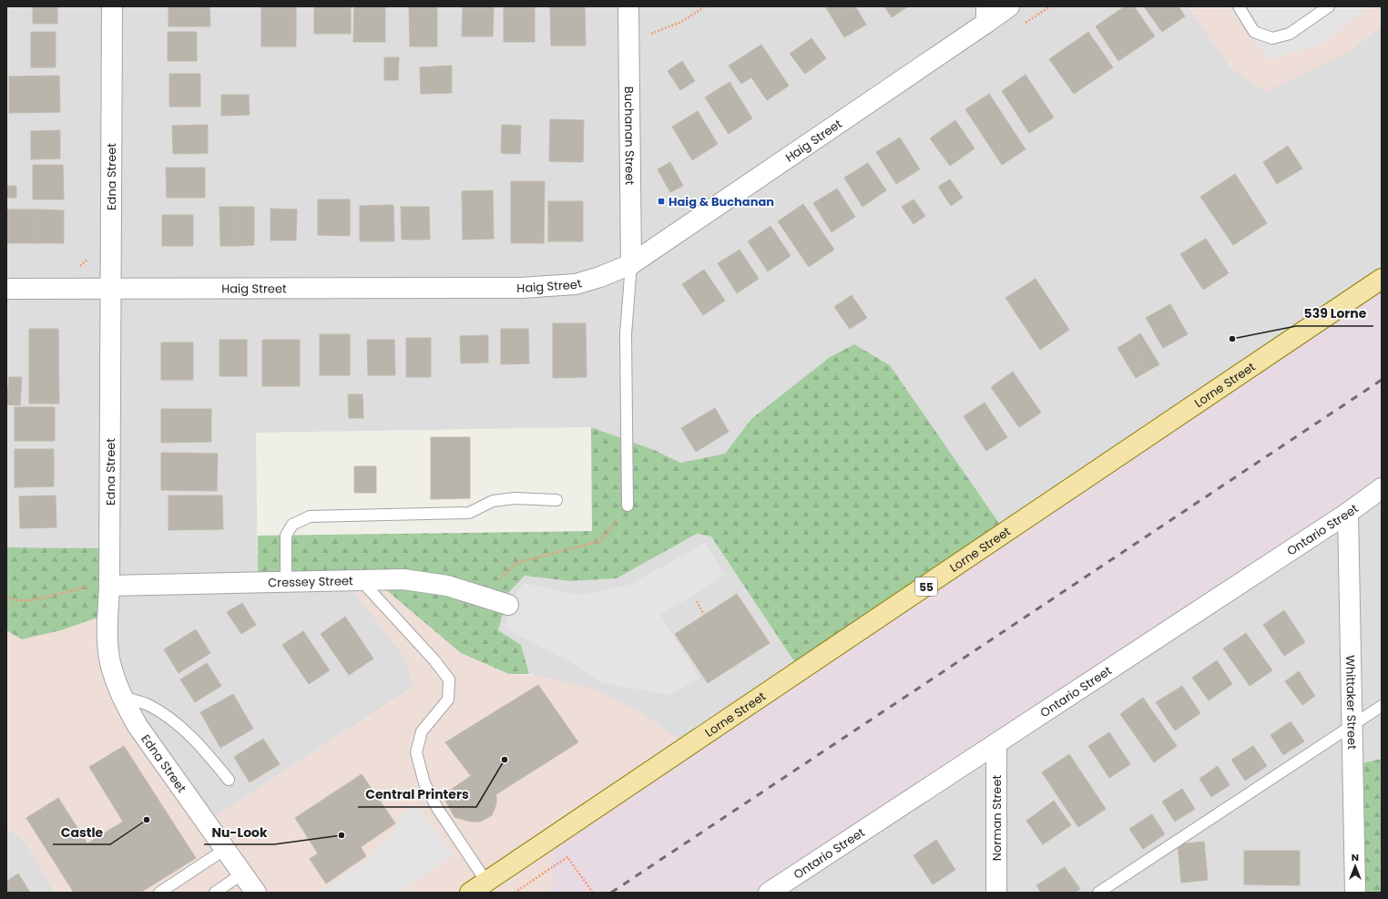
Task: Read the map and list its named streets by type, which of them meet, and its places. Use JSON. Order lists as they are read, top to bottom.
{
  "streets": {
    "main road": ["Lorne Street", "55"],
    "street": [
      "Buchanan Street",
      "Haig Street",
      "Edna Street",
      "Ontario Street",
      "Cressey Street",
      "Whittaker Street",
      "Norman Street"
    ]
  },
  "crossings": [
    ["Buchanan Street", "Haig Street"],
    ["Haig Street", "Edna Street"],
    ["Edna Street", "Cressey Street"],
    ["Ontario Street", "Whittaker Street"],
    ["Ontario Street", "Norman Street"]
  ],
  "places": {
    "transit": ["Haig & Buchanan"],
    "other": [
      "539 Lorne",
      "Central Printers",
      "Castle",
      "Nu-Look"
    ]
  },
  "north": "top"
}
